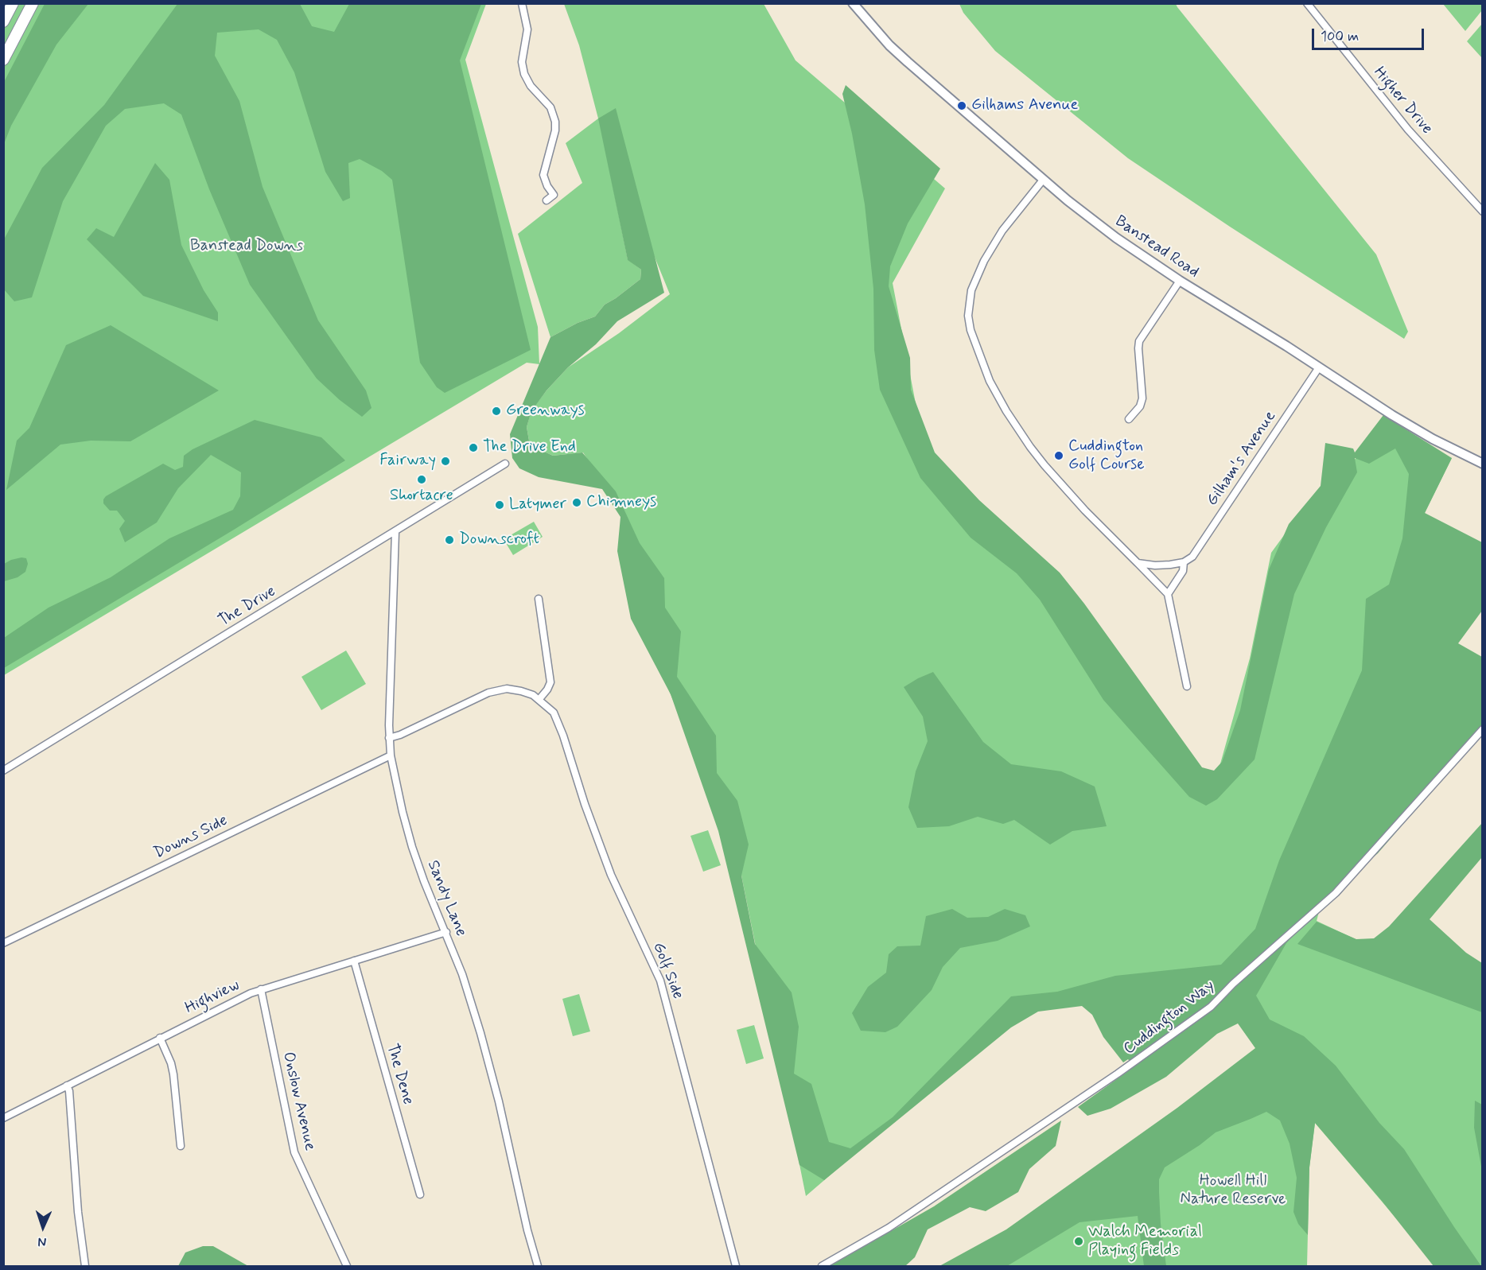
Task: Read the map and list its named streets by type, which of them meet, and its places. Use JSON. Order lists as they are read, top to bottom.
{
  "streets": {
    "street": [
      "Higher Drive",
      "Banstead Road",
      "Gilham's Avenue",
      "The Drive",
      "Downs Side",
      "Sandy Lane",
      "Golf Side",
      "Highview",
      "Cuddington Way",
      "The Dene",
      "Onslow Avenue"
    ]
  },
  "crossings": [
    ["Banstead Road", "Gilham's Avenue"],
    ["The Drive", "Sandy Lane"],
    ["Downs Side", "Sandy Lane"],
    ["Sandy Lane", "Golf Side"],
    ["Sandy Lane", "Highview"],
    ["Highview", "The Dene"],
    ["Highview", "Onslow Avenue"]
  ],
  "parks": ["Banstead Downs", "Howell Hill Nature Reserve"],
  "places": [
    "Gilhams Avenue",
    "Greenways",
    "The Drive End",
    "Cuddington Golf Course",
    "Fairway",
    "Shortacre",
    "Chimneys",
    "Latymer",
    "Downscroft",
    "Walch Memorial Playing Fields"
  ],
  "scale_bar": "100 m",
  "north": "bottom"
}
